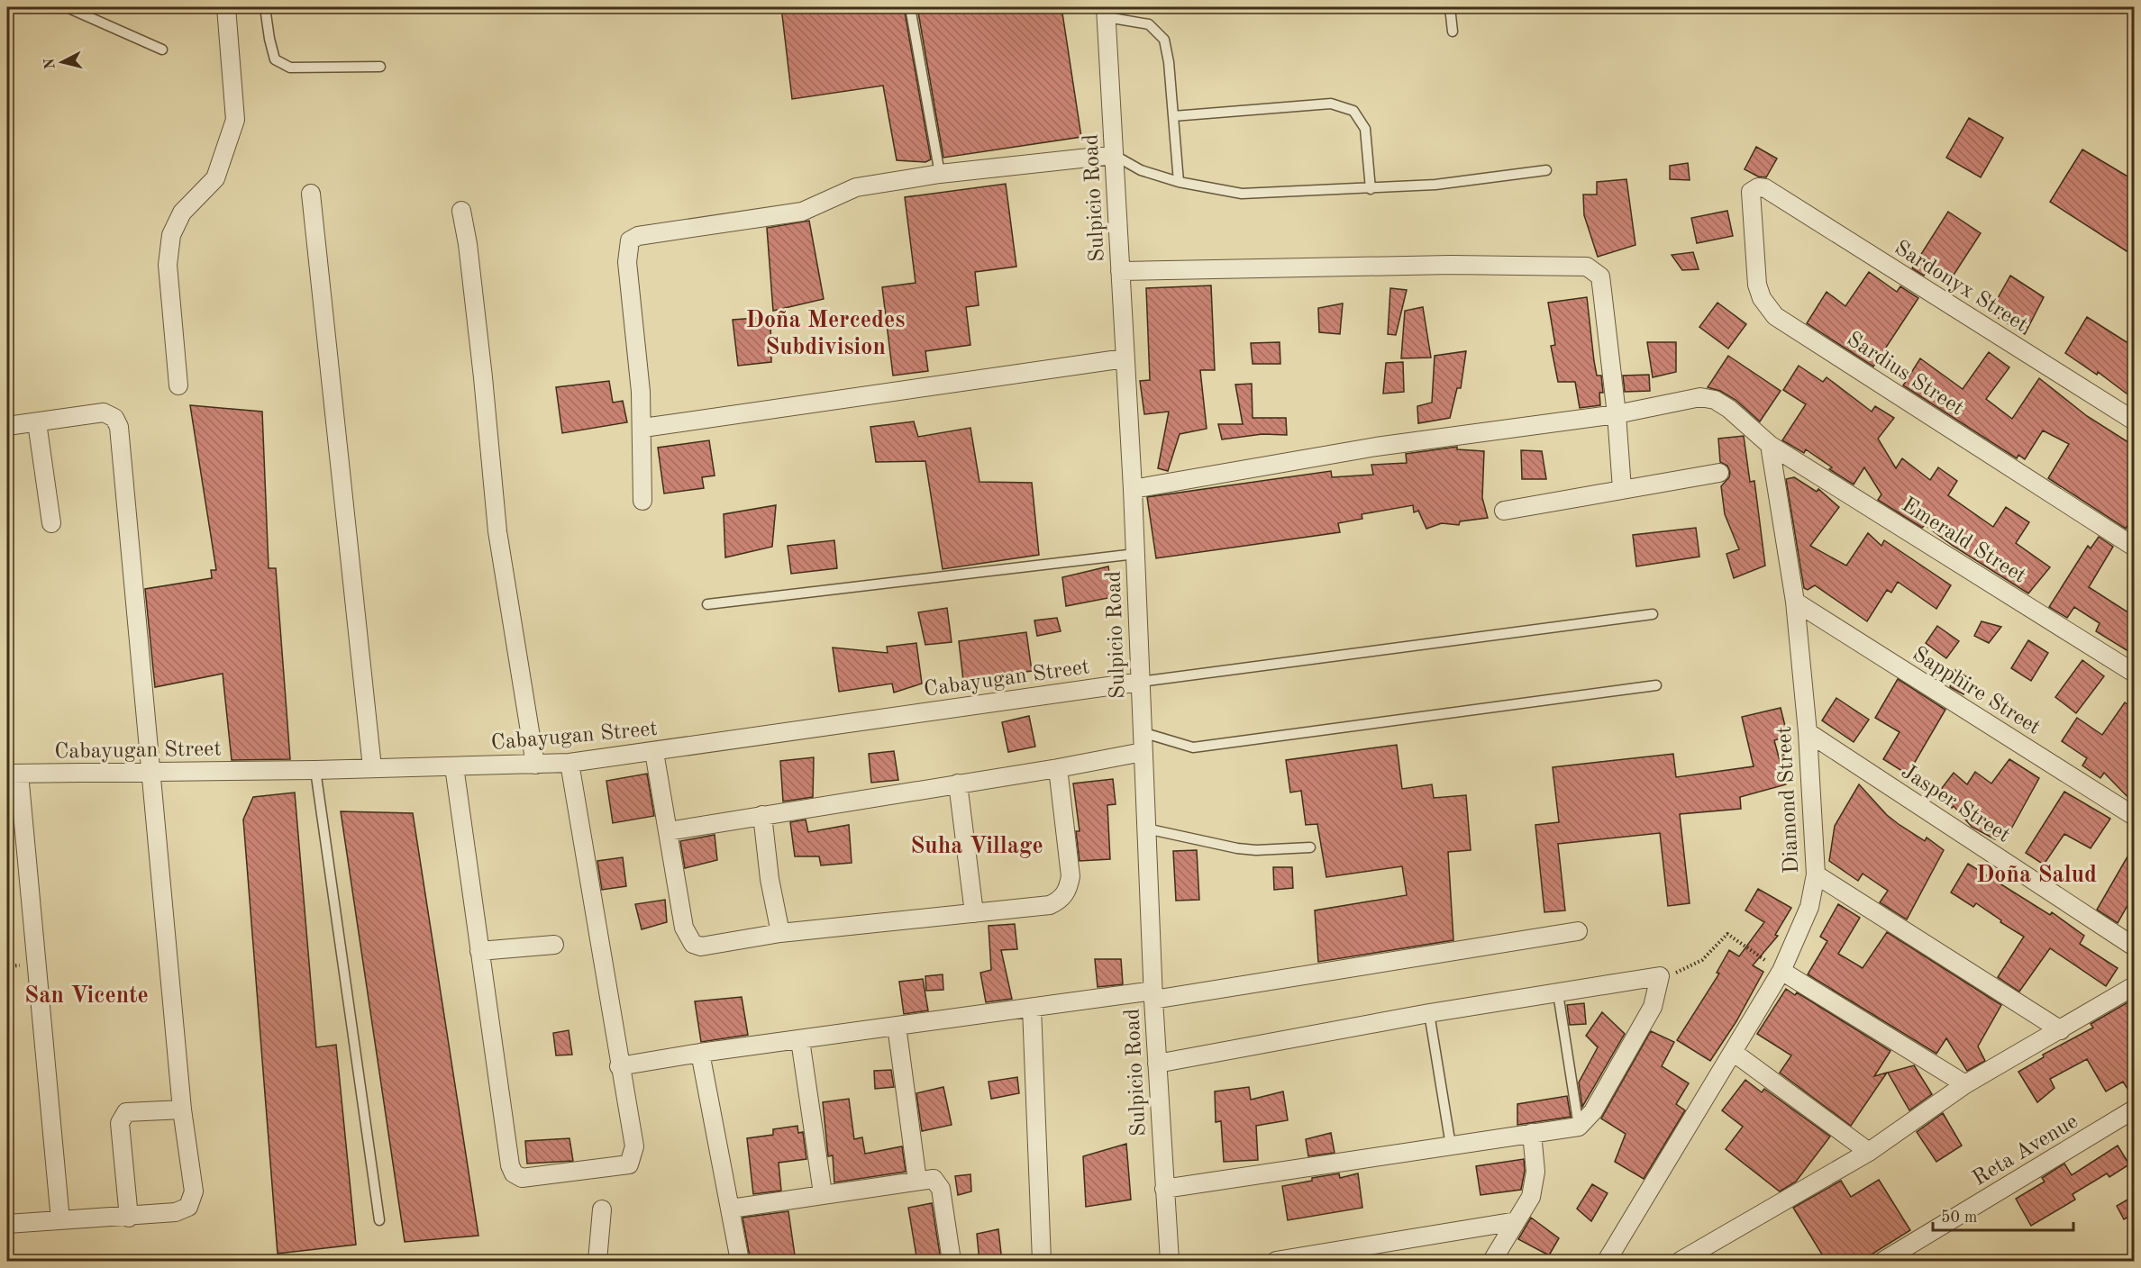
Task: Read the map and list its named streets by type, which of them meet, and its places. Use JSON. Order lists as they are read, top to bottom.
{
  "streets": {
    "street": [
      "Sulpicio Road",
      "Sardonyx Street",
      "Sardius Street",
      "Emerald Street",
      "Cabayugan Street",
      "Sapphire Street",
      "Diamond Street",
      "Jasper Street",
      "Reta Avenue"
    ]
  },
  "crossings": [
    ["Sulpicio Road", "Emerald Street"],
    ["Sulpicio Road", "Cabayugan Street"],
    ["Sardonyx Street", "Sardius Street"],
    ["Emerald Street", "Diamond Street"],
    ["Sapphire Street", "Diamond Street"],
    ["Diamond Street", "Jasper Street"]
  ],
  "districts": [
    "Doña Mercedes Subdivision",
    "Suha Village",
    "Doña Salud",
    "San Vicente"
  ],
  "scale_bar": "50 m",
  "north": "left"
}
